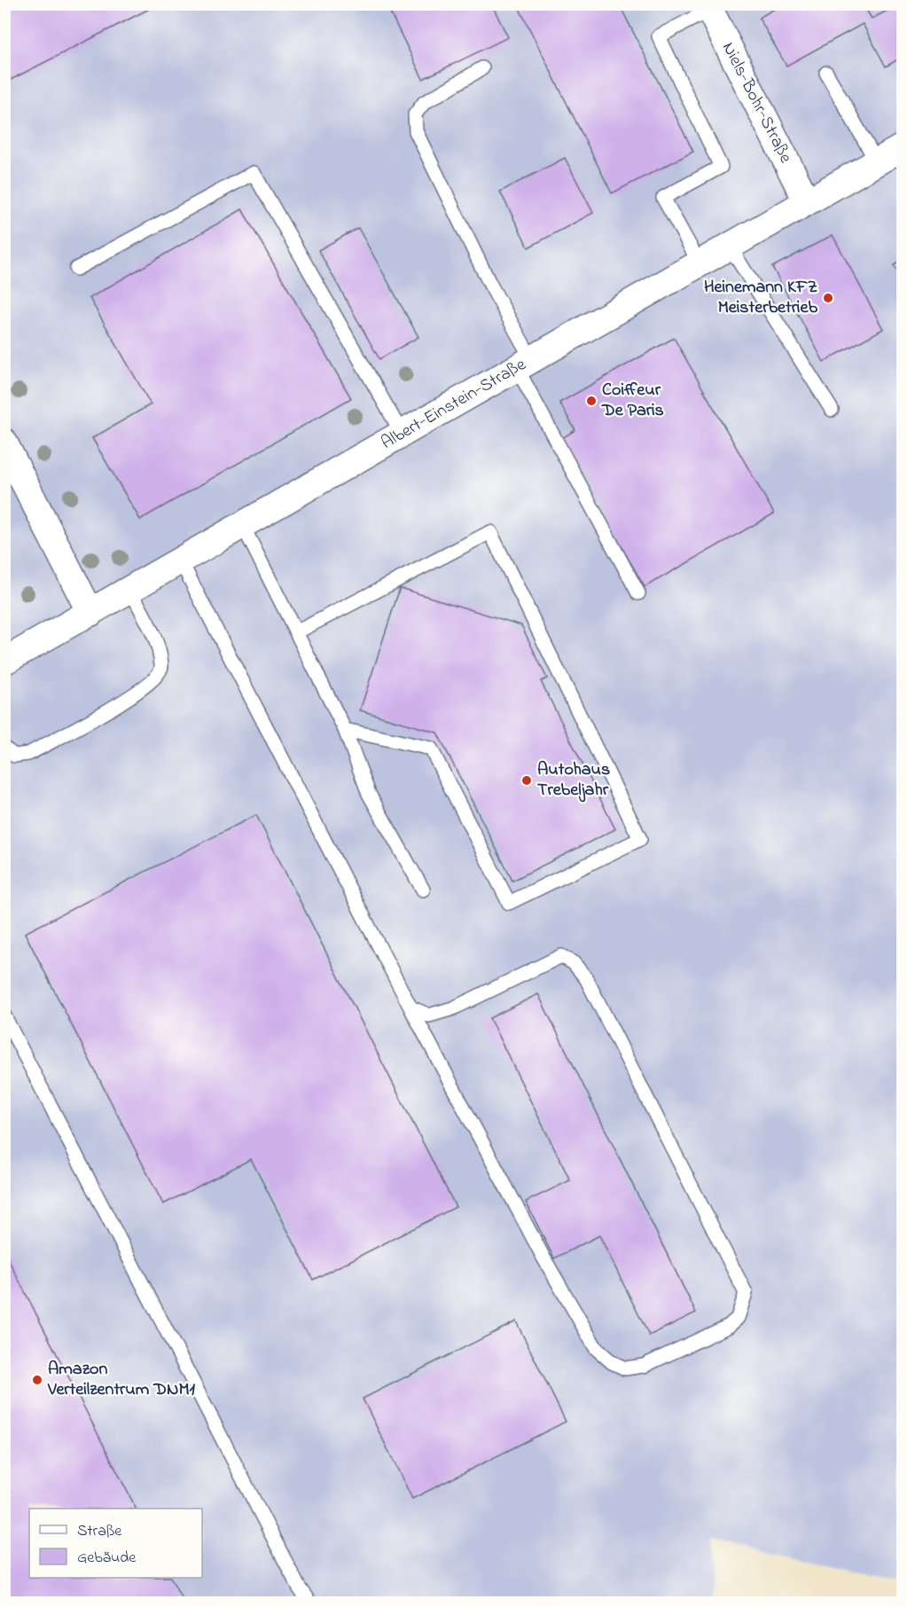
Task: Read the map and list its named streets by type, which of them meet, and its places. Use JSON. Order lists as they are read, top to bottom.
{
  "streets": {
    "street": ["Niels-Bohr-Straße", "Albert-Einstein-Straße"]
  },
  "crossings": [
    ["Niels-Bohr-Straße", "Albert-Einstein-Straße"]
  ],
  "places": [
    "Heinemann KFZ Meisterbetrieb",
    "Coiffeur De Paris",
    "Autohaus Trebeljahr",
    "Amazon Verteilzentrum DNM1"
  ],
  "legend": ["Straße", "Gebäude"]
}
